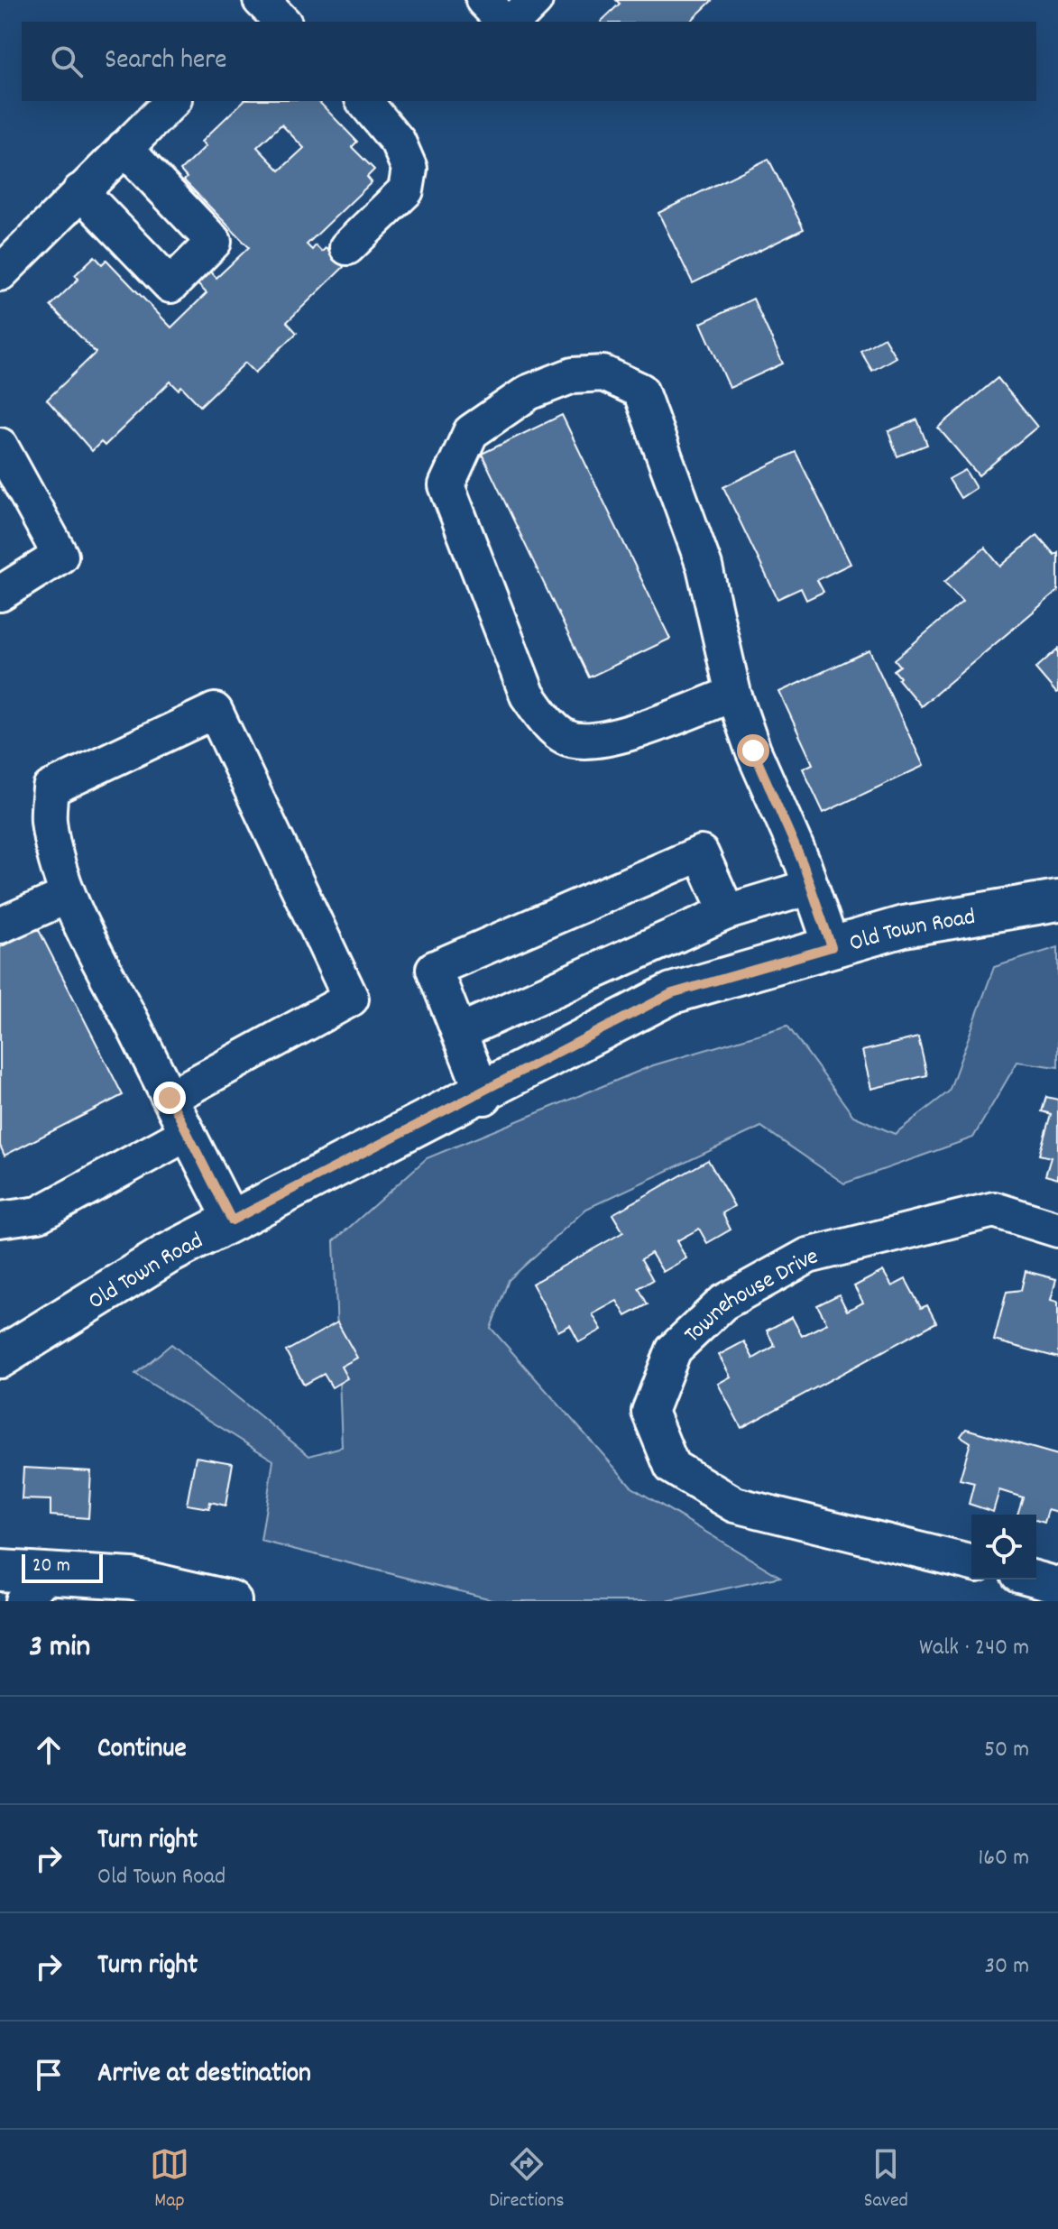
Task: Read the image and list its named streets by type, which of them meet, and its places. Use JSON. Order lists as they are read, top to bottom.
{
  "streets": {
    "main road": ["Old Town Road"],
    "street": ["Townehouse Drive"]
  },
  "scale_bar": "20 m",
  "page": {
    "search": "Search here",
    "scale": "20 m",
    "heading": ["3 min", "Walk · 240 m"],
    "list": [
      ["Continue", "50 m"],
      ["Turn right", "Old Town Road", "160 m"],
      ["Turn right", "30 m"],
      "Arrive at destination"
    ],
    "nav": ["Map", "Directions", "Saved"]
  }
}
